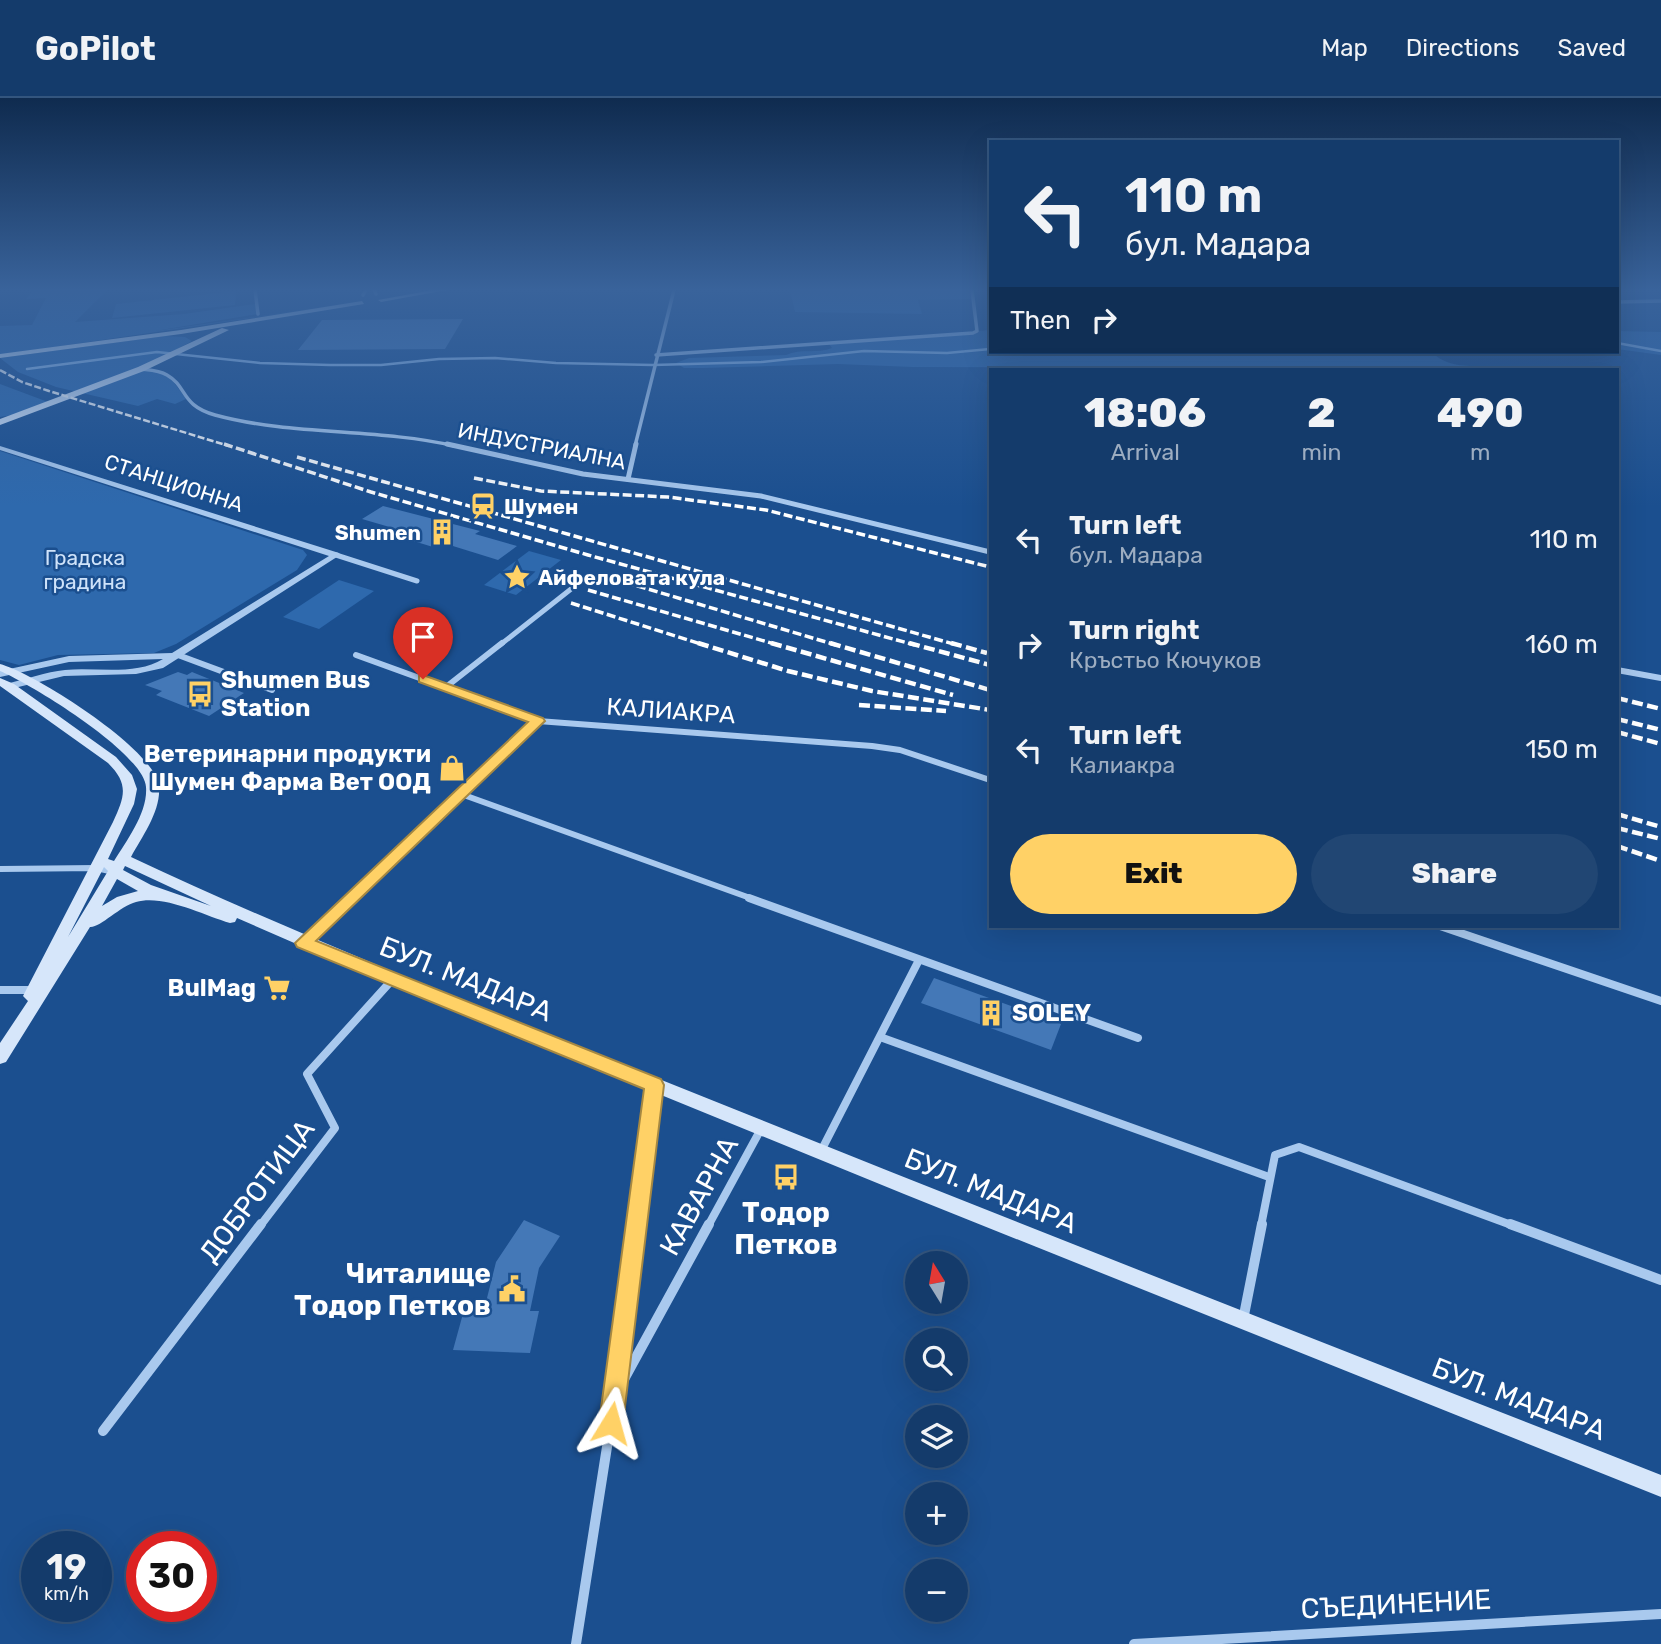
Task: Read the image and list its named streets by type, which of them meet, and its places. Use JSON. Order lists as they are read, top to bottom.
{
  "streets": {
    "main road": ["БУЛ. МАДАРА"],
    "street": [
      "ИНДУСТРИАЛНА",
      "СТАНЦИОННА",
      "КАЛИАКРА",
      "ДОБРОТИЦА",
      "КАВАРНА",
      "СЪЕДИНЕНИЕ"
    ]
  },
  "crossings": [
    ["БУЛ. МАДАРА", "ДОБРОТИЦА"],
    ["БУЛ. МАДАРА", "КАВАРНА"]
  ],
  "parks": ["Градска градина"],
  "places": {
    "station": ["Шумен"],
    "building": ["Shumen", "SOLEY"],
    "place": ["Айфеловата кула"],
    "bus stop": ["Shumen Bus Station", "Тодор Петков"],
    "shop": ["Ветеринарни продукти Шумен Фарма Вет ООД"],
    "supermarket": ["BulMag"],
    "public building": ["Читалище Тодор Петков"]
  },
  "north": "top",
  "page": {
    "header": "GoPilot",
    "nav": ["Map", "Directions", "Saved"],
    "turn": ["110 m", "бул. Мадара"],
    "then": "Then",
    "eta": [
      "18:06",
      "Arrival",
      "2",
      "min",
      "490",
      "m"
    ],
    "list": [
      {
        "name": "Turn left",
        "note": "бул. Мадара",
        "value": "110 m"
      },
      {
        "name": "Turn right",
        "note": "Кръстьо Кючуков",
        "value": "160 m"
      },
      {
        "name": "Turn left",
        "note": "Калиакра",
        "value": "150 m"
      }
    ],
    "buttons": ["Exit", "Share"],
    "map_buttons": ["+", "−"],
    "speed": "19 km/h",
    "limit": "30"
  }
}
